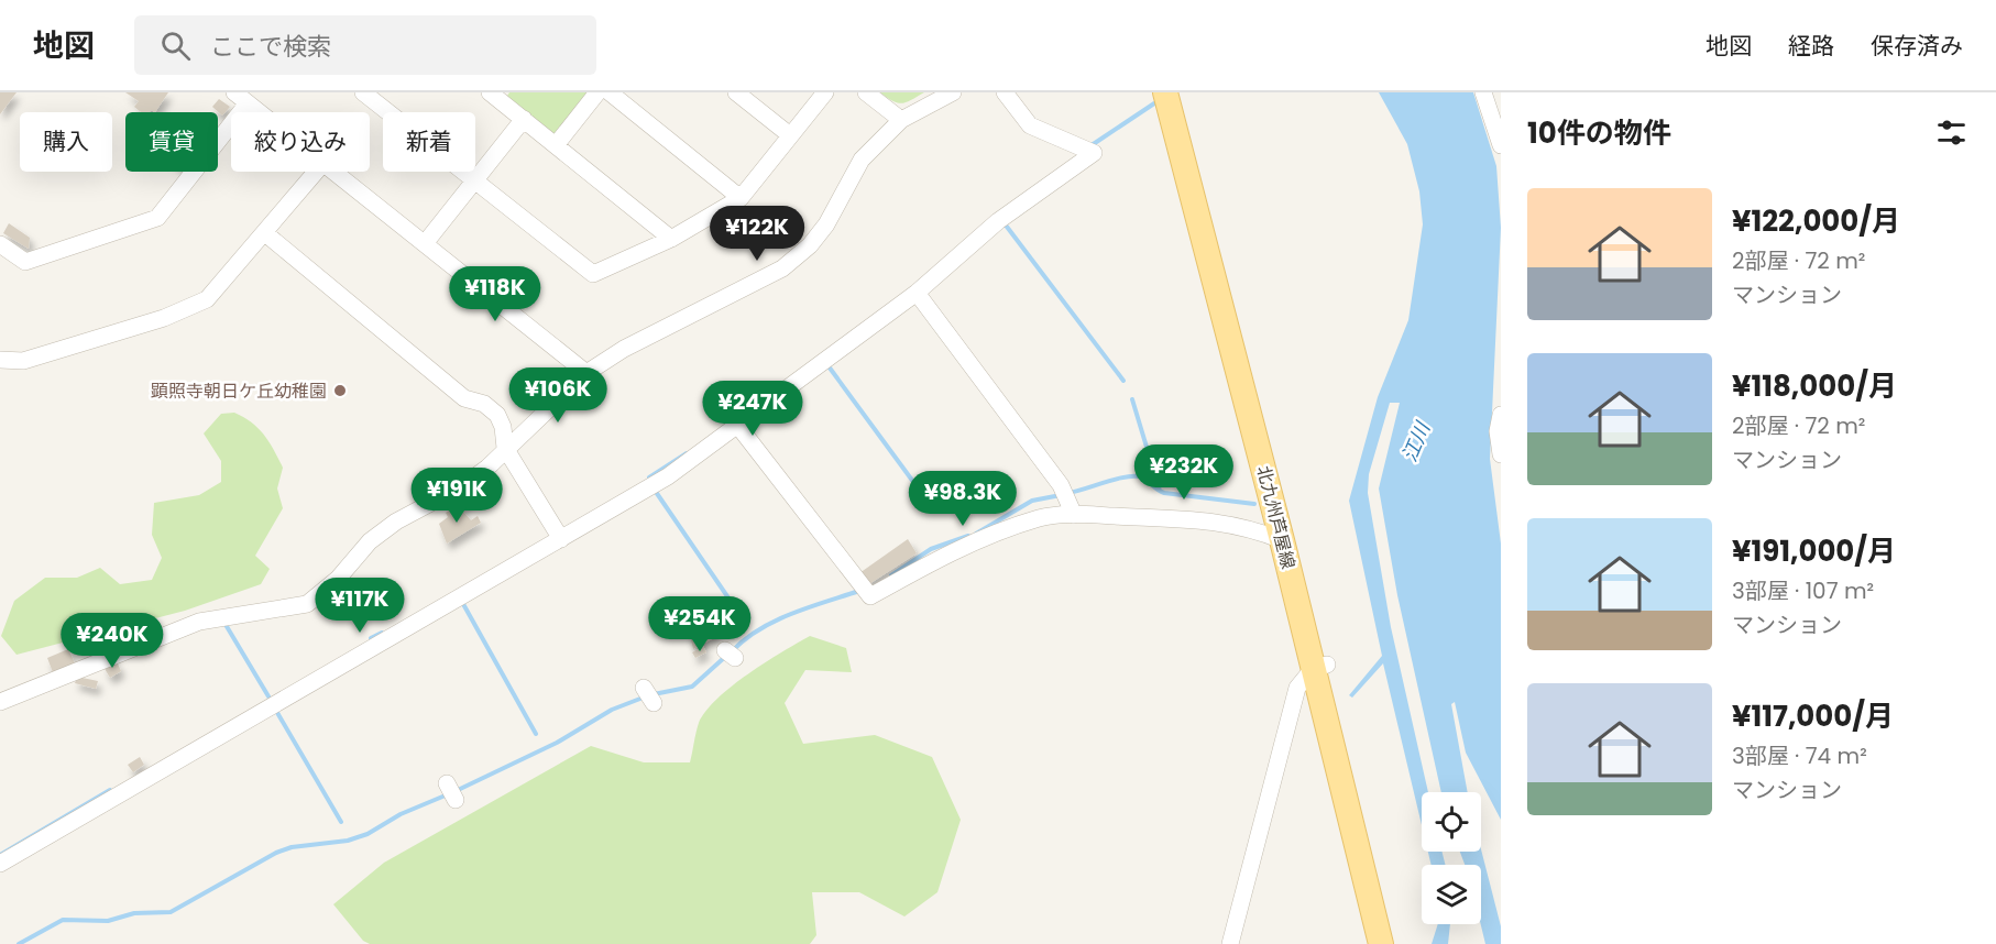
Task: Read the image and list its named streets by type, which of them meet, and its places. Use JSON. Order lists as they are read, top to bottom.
{
  "streets": {
    "main road": ["北九州芦屋線"]
  },
  "water": ["江川"],
  "places": ["顕照寺朝日ケ丘幼稚園"],
  "page": {
    "header": "地図",
    "search": "ここで検索",
    "nav": ["地図", "経路", "保存済み"],
    "heading": "10件の物件",
    "chip": [
      "購入",
      "賃貸",
      "絞り込み",
      "新着"
    ],
    "list": [
      {
        "name": "¥122,000/月",
        "note": "2部屋 · 72 m² · マンション"
      },
      {
        "name": "¥118,000/月",
        "note": "2部屋 · 72 m² · マンション"
      },
      {
        "name": "¥191,000/月",
        "note": "3部屋 · 107 m² · マンション"
      },
      {
        "name": "¥117,000/月",
        "note": "3部屋 · 74 m² · マンション"
      }
    ],
    "price": [
      "¥122K",
      "¥118K",
      "¥106K",
      "¥247K",
      "¥232K",
      "¥191K",
      "¥98.3K",
      "¥117K",
      "¥254K",
      "¥240K"
    ]
  }
}
